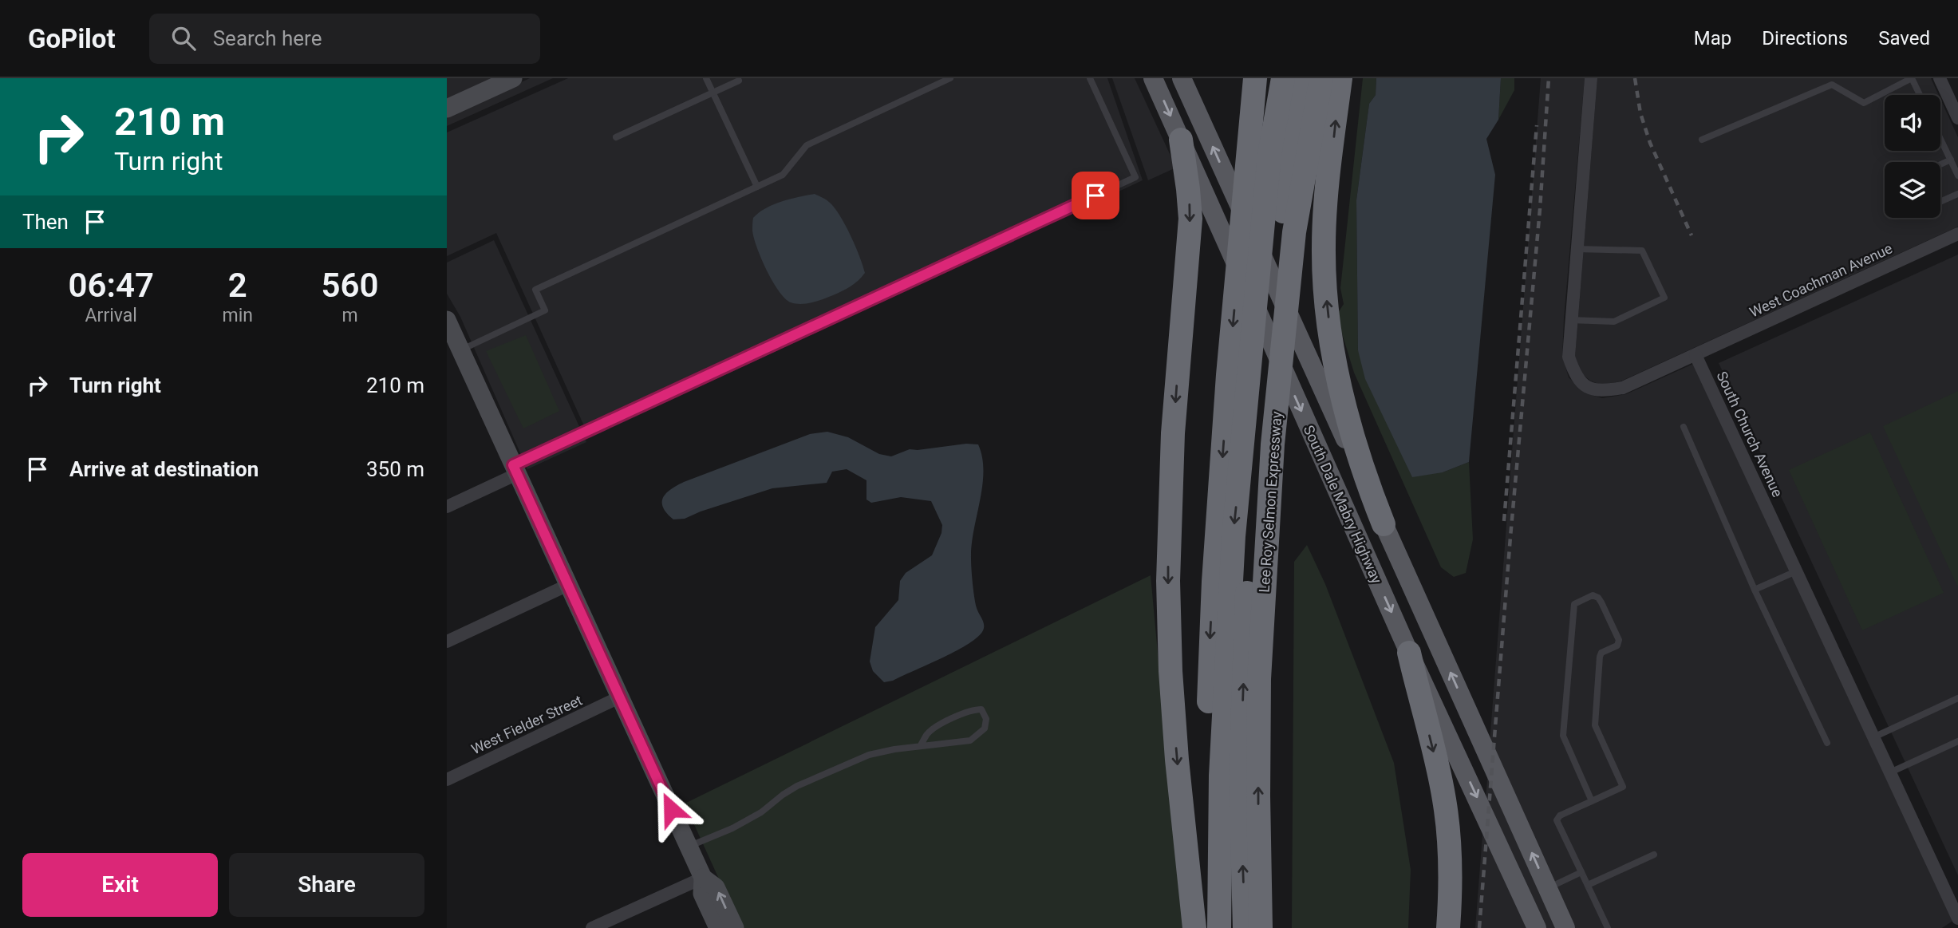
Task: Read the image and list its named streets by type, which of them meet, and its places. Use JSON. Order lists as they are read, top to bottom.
{
  "streets": {
    "highway": ["Lee Roy Selmon Expressway"],
    "main road": ["South Dale Mabry Highway"],
    "street": ["West Coachman Avenue", "South Church Avenue", "West Fielder Street"]
  },
  "crossings": [
    ["West Coachman Avenue", "South Church Avenue"]
  ],
  "page": {
    "header": "GoPilot",
    "search": "Search here",
    "nav": ["Map", "Directions", "Saved"],
    "turn": ["210 m", "Turn right"],
    "then": "Then",
    "eta": [
      "06:47",
      "Arrival",
      "2",
      "min",
      "560",
      "m"
    ],
    "list": [
      {
        "name": "Turn right",
        "value": "210 m"
      },
      {
        "name": "Arrive at destination",
        "value": "350 m"
      }
    ],
    "buttons": ["Exit", "Share"]
  }
}
